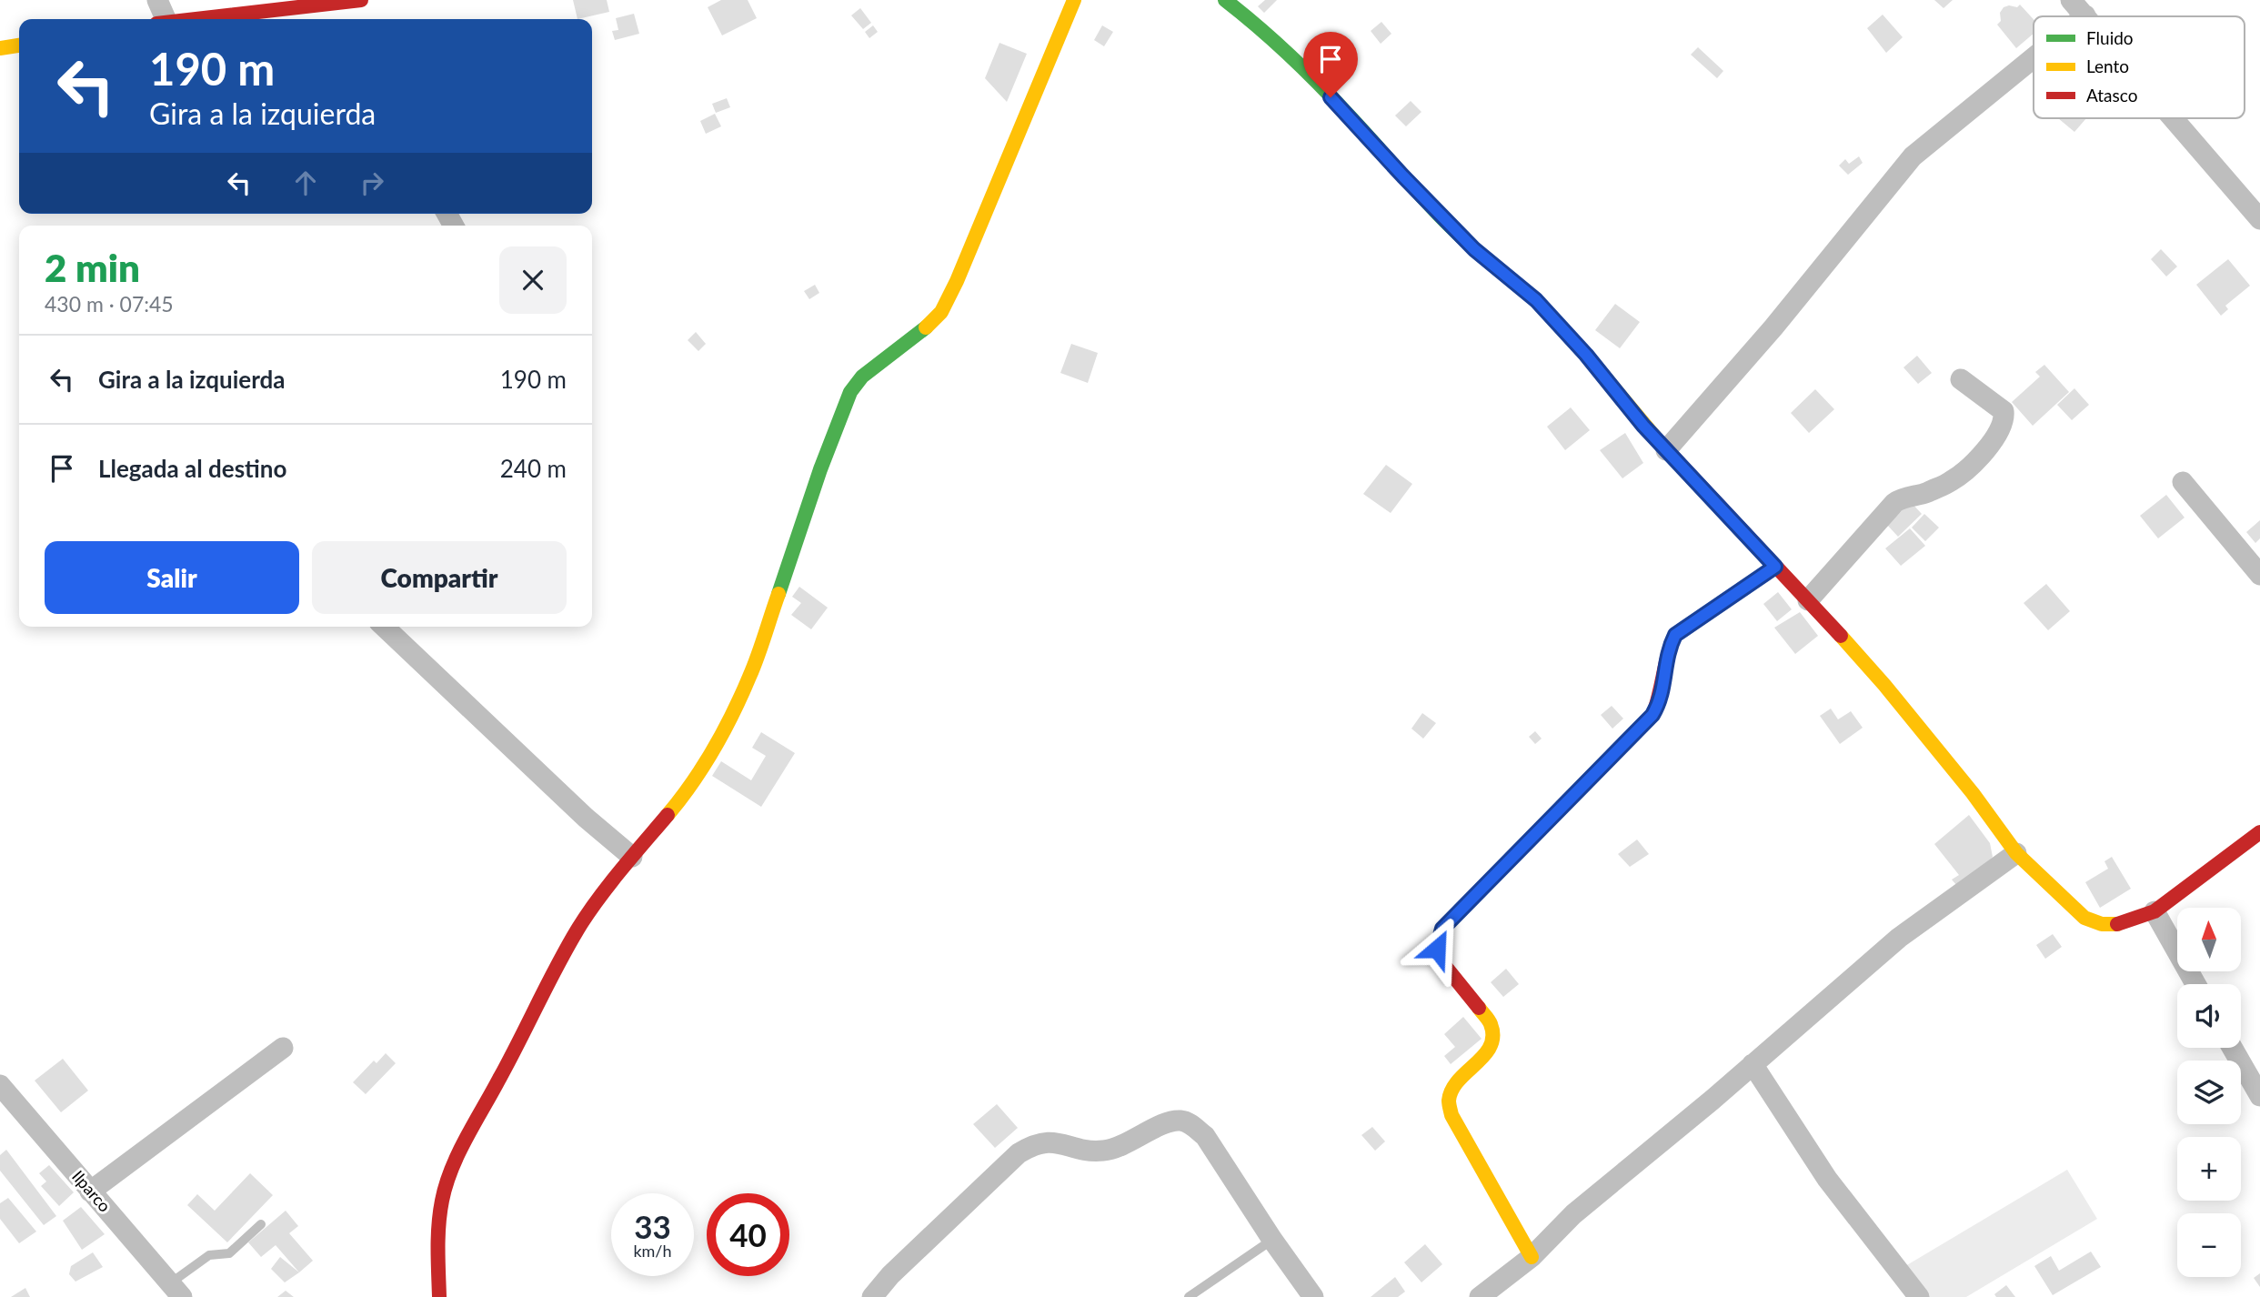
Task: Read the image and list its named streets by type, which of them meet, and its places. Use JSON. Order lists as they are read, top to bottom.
{
  "streets": {
    "street": ["Ilparco"]
  },
  "legend": ["Fluido", "Lento", "Atasco"],
  "north": "top",
  "page": {
    "turn": ["190 m", "Gira a la izquierda"],
    "heading": ["2 min", "430 m · 07:45"],
    "list": [
      {
        "name": "Gira a la izquierda",
        "value": "190 m"
      },
      {
        "name": "Llegada al destino",
        "value": "240 m"
      }
    ],
    "buttons": ["Salir", "Compartir"],
    "map_buttons": ["+", "−"],
    "speed": "33 km/h",
    "limit": "40"
  }
}
